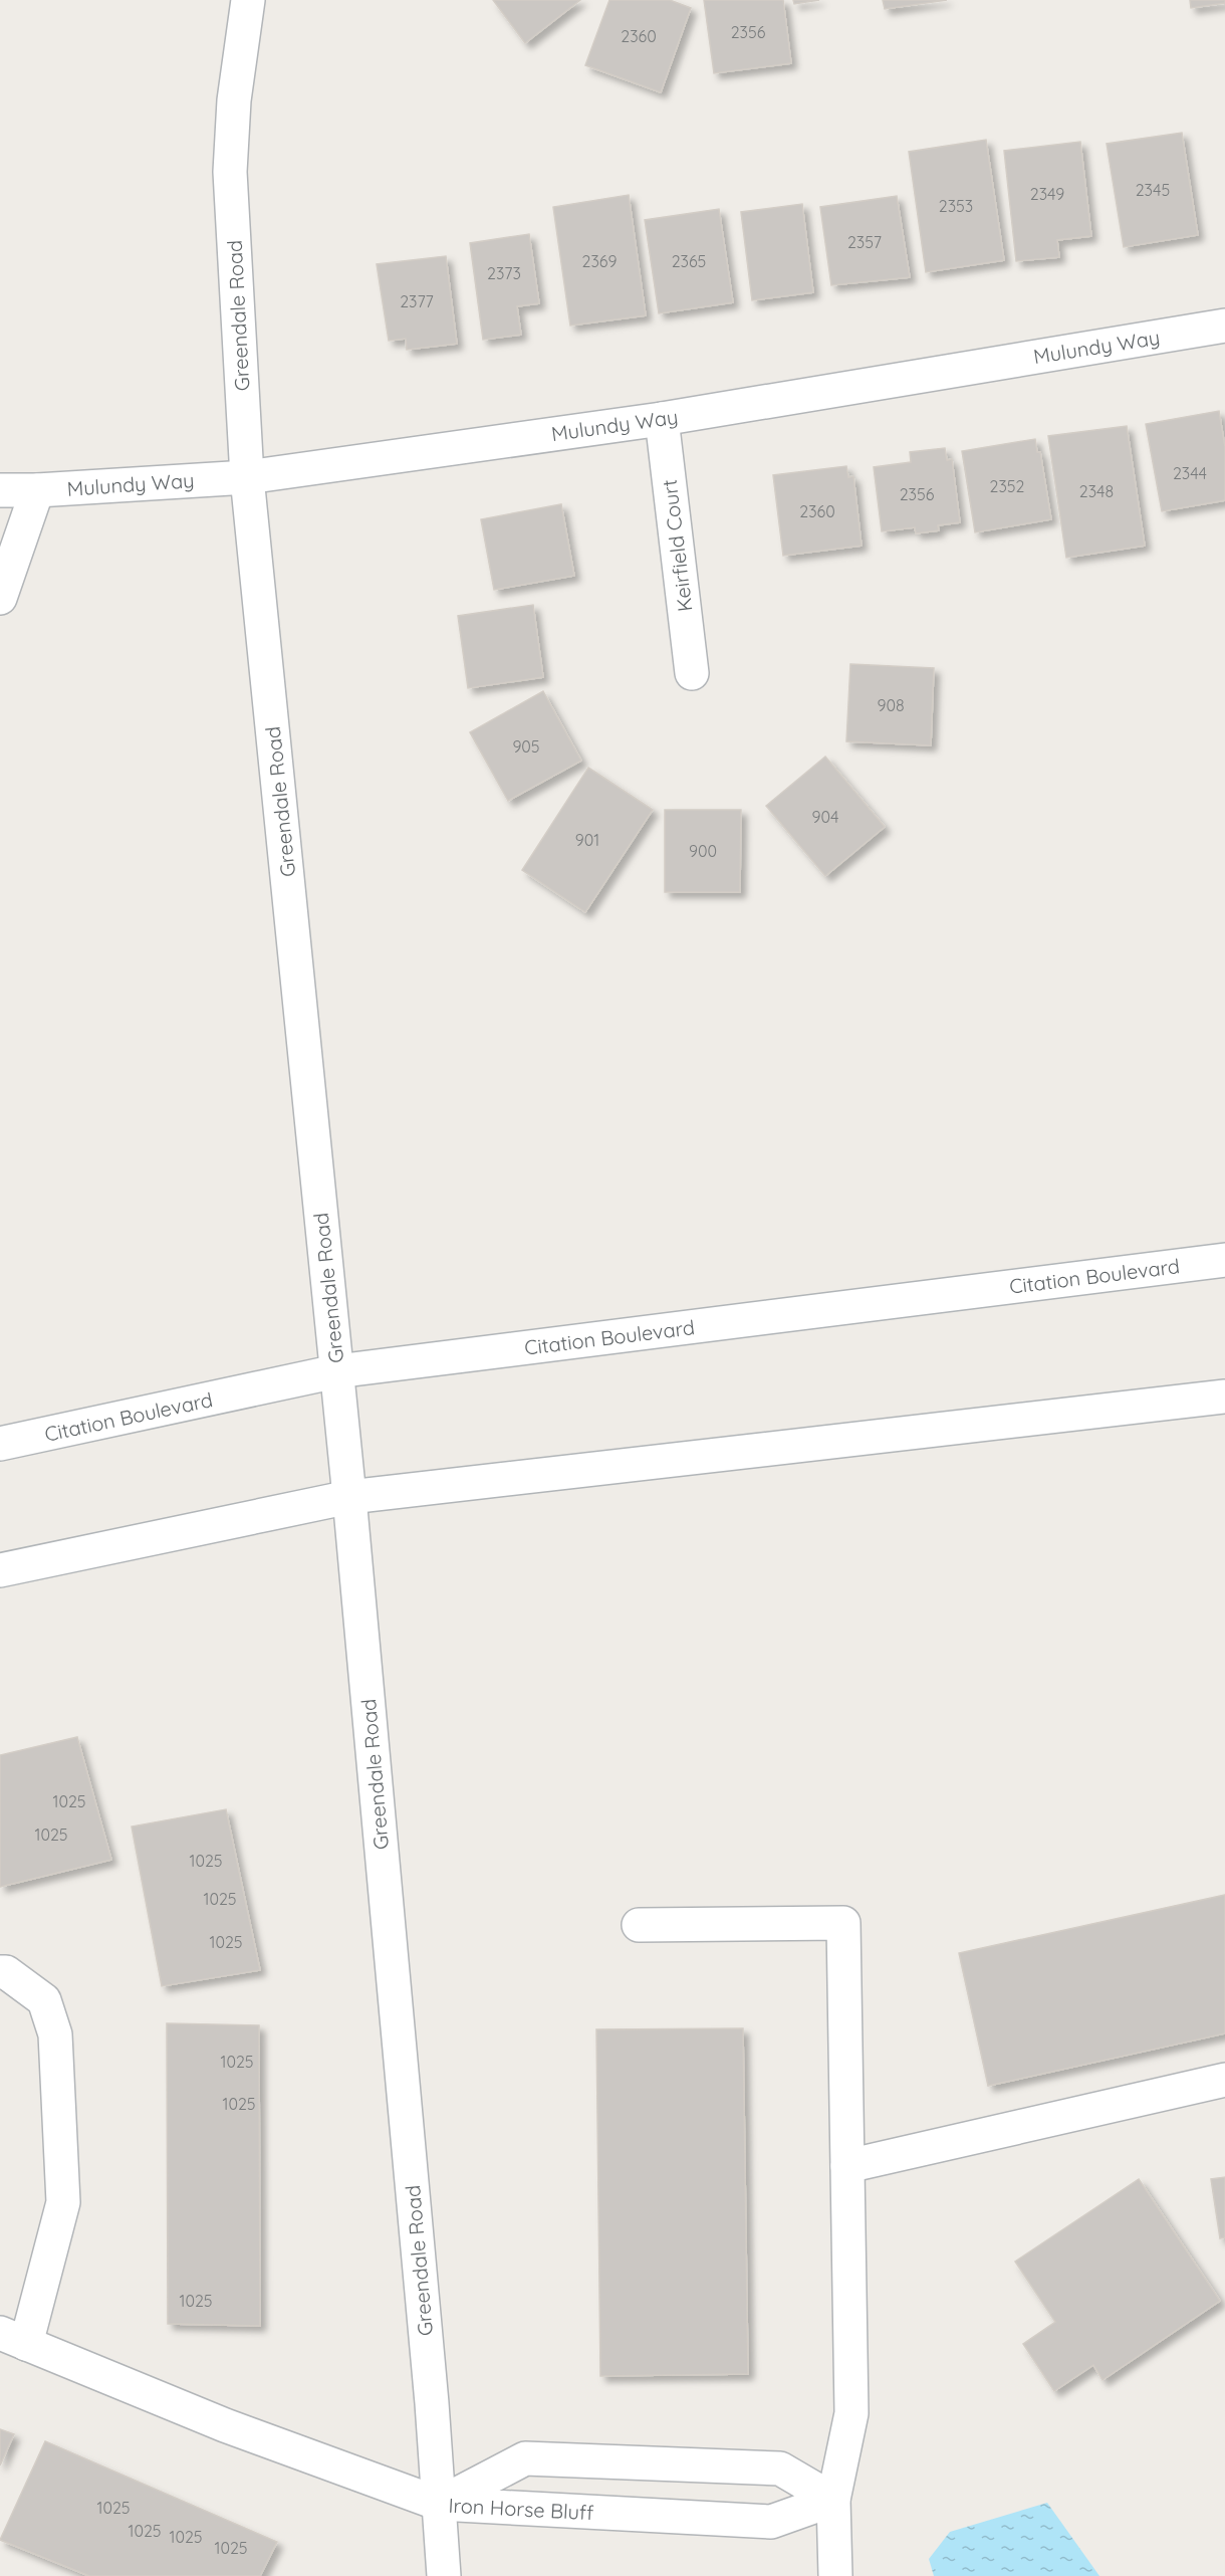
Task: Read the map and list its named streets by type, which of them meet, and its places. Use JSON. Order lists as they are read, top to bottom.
{
  "streets": {
    "street": [
      "Greendale Road",
      "Mulundy Way",
      "Keirfield Court",
      "Citation Boulevard",
      "Iron Horse Bluff"
    ]
  },
  "crossings": [
    ["Greendale Road", "Mulundy Way"],
    ["Greendale Road", "Citation Boulevard"],
    ["Greendale Road", "Iron Horse Bluff"],
    ["Mulundy Way", "Keirfield Court"]
  ],
  "house_numbers": [
    "2356",
    "2360",
    "2345",
    "2349",
    "2353",
    "2357",
    "2369",
    "2365",
    "2373",
    "2377",
    "2344",
    "2352",
    "2348",
    "2356",
    "2360",
    "908",
    "905",
    "904",
    "901",
    "900",
    "1025",
    "1025",
    "1025",
    "1025",
    "1025",
    "1025",
    "1025",
    "1025",
    "1025",
    "1025",
    "1025",
    "1025"
  ]
}
